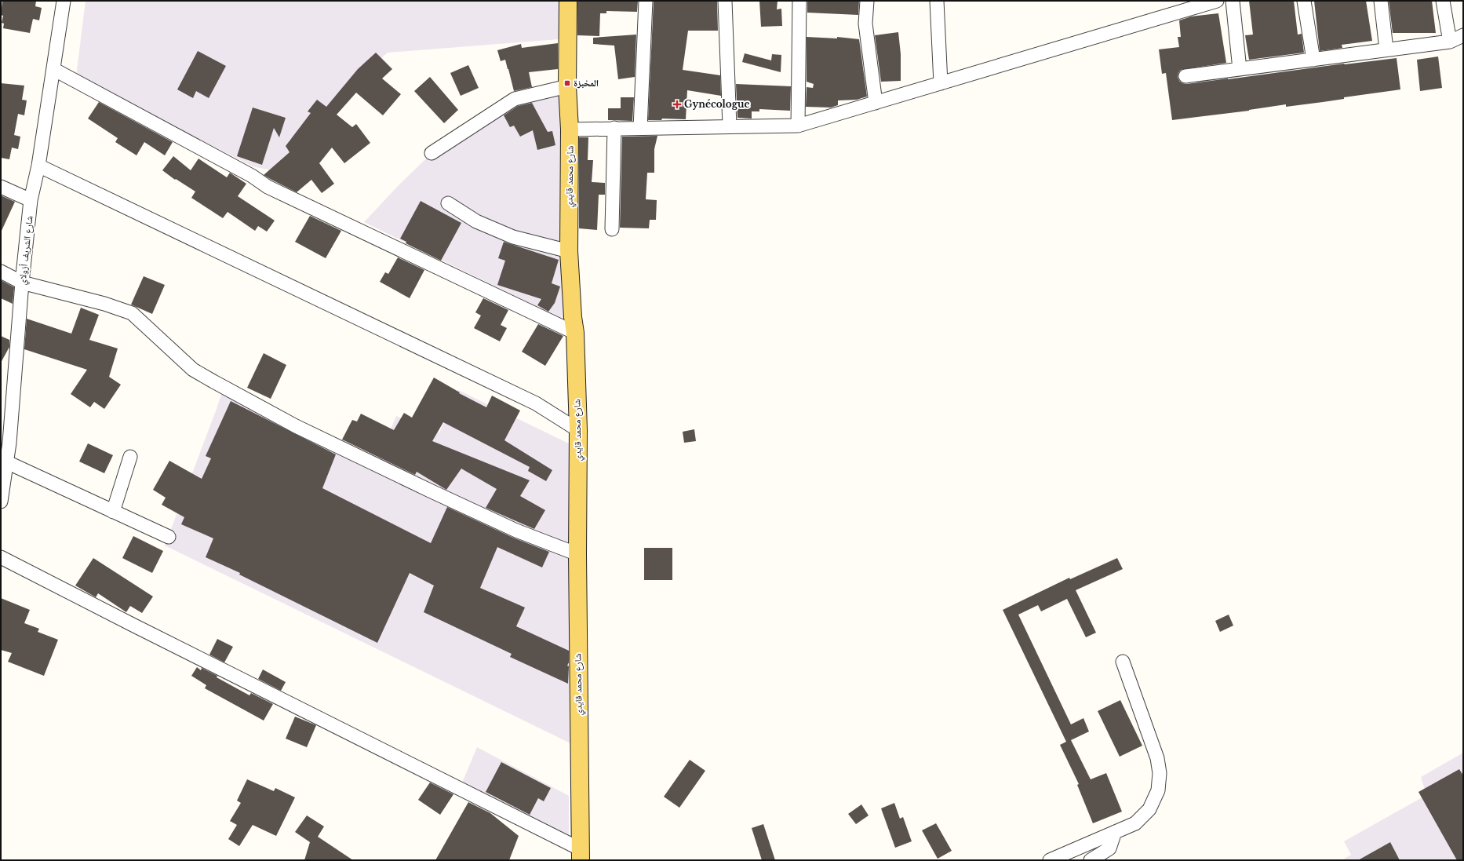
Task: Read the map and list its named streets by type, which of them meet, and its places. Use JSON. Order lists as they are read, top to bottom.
{
  "streets": {
    "main road": ["شارع محمد قايدي"],
    "street": ["شارع الشريف أزولاي"]
  },
  "places": {
    "transit": ["المخبزة"],
    "health": ["Gynécologue"]
  }
}
